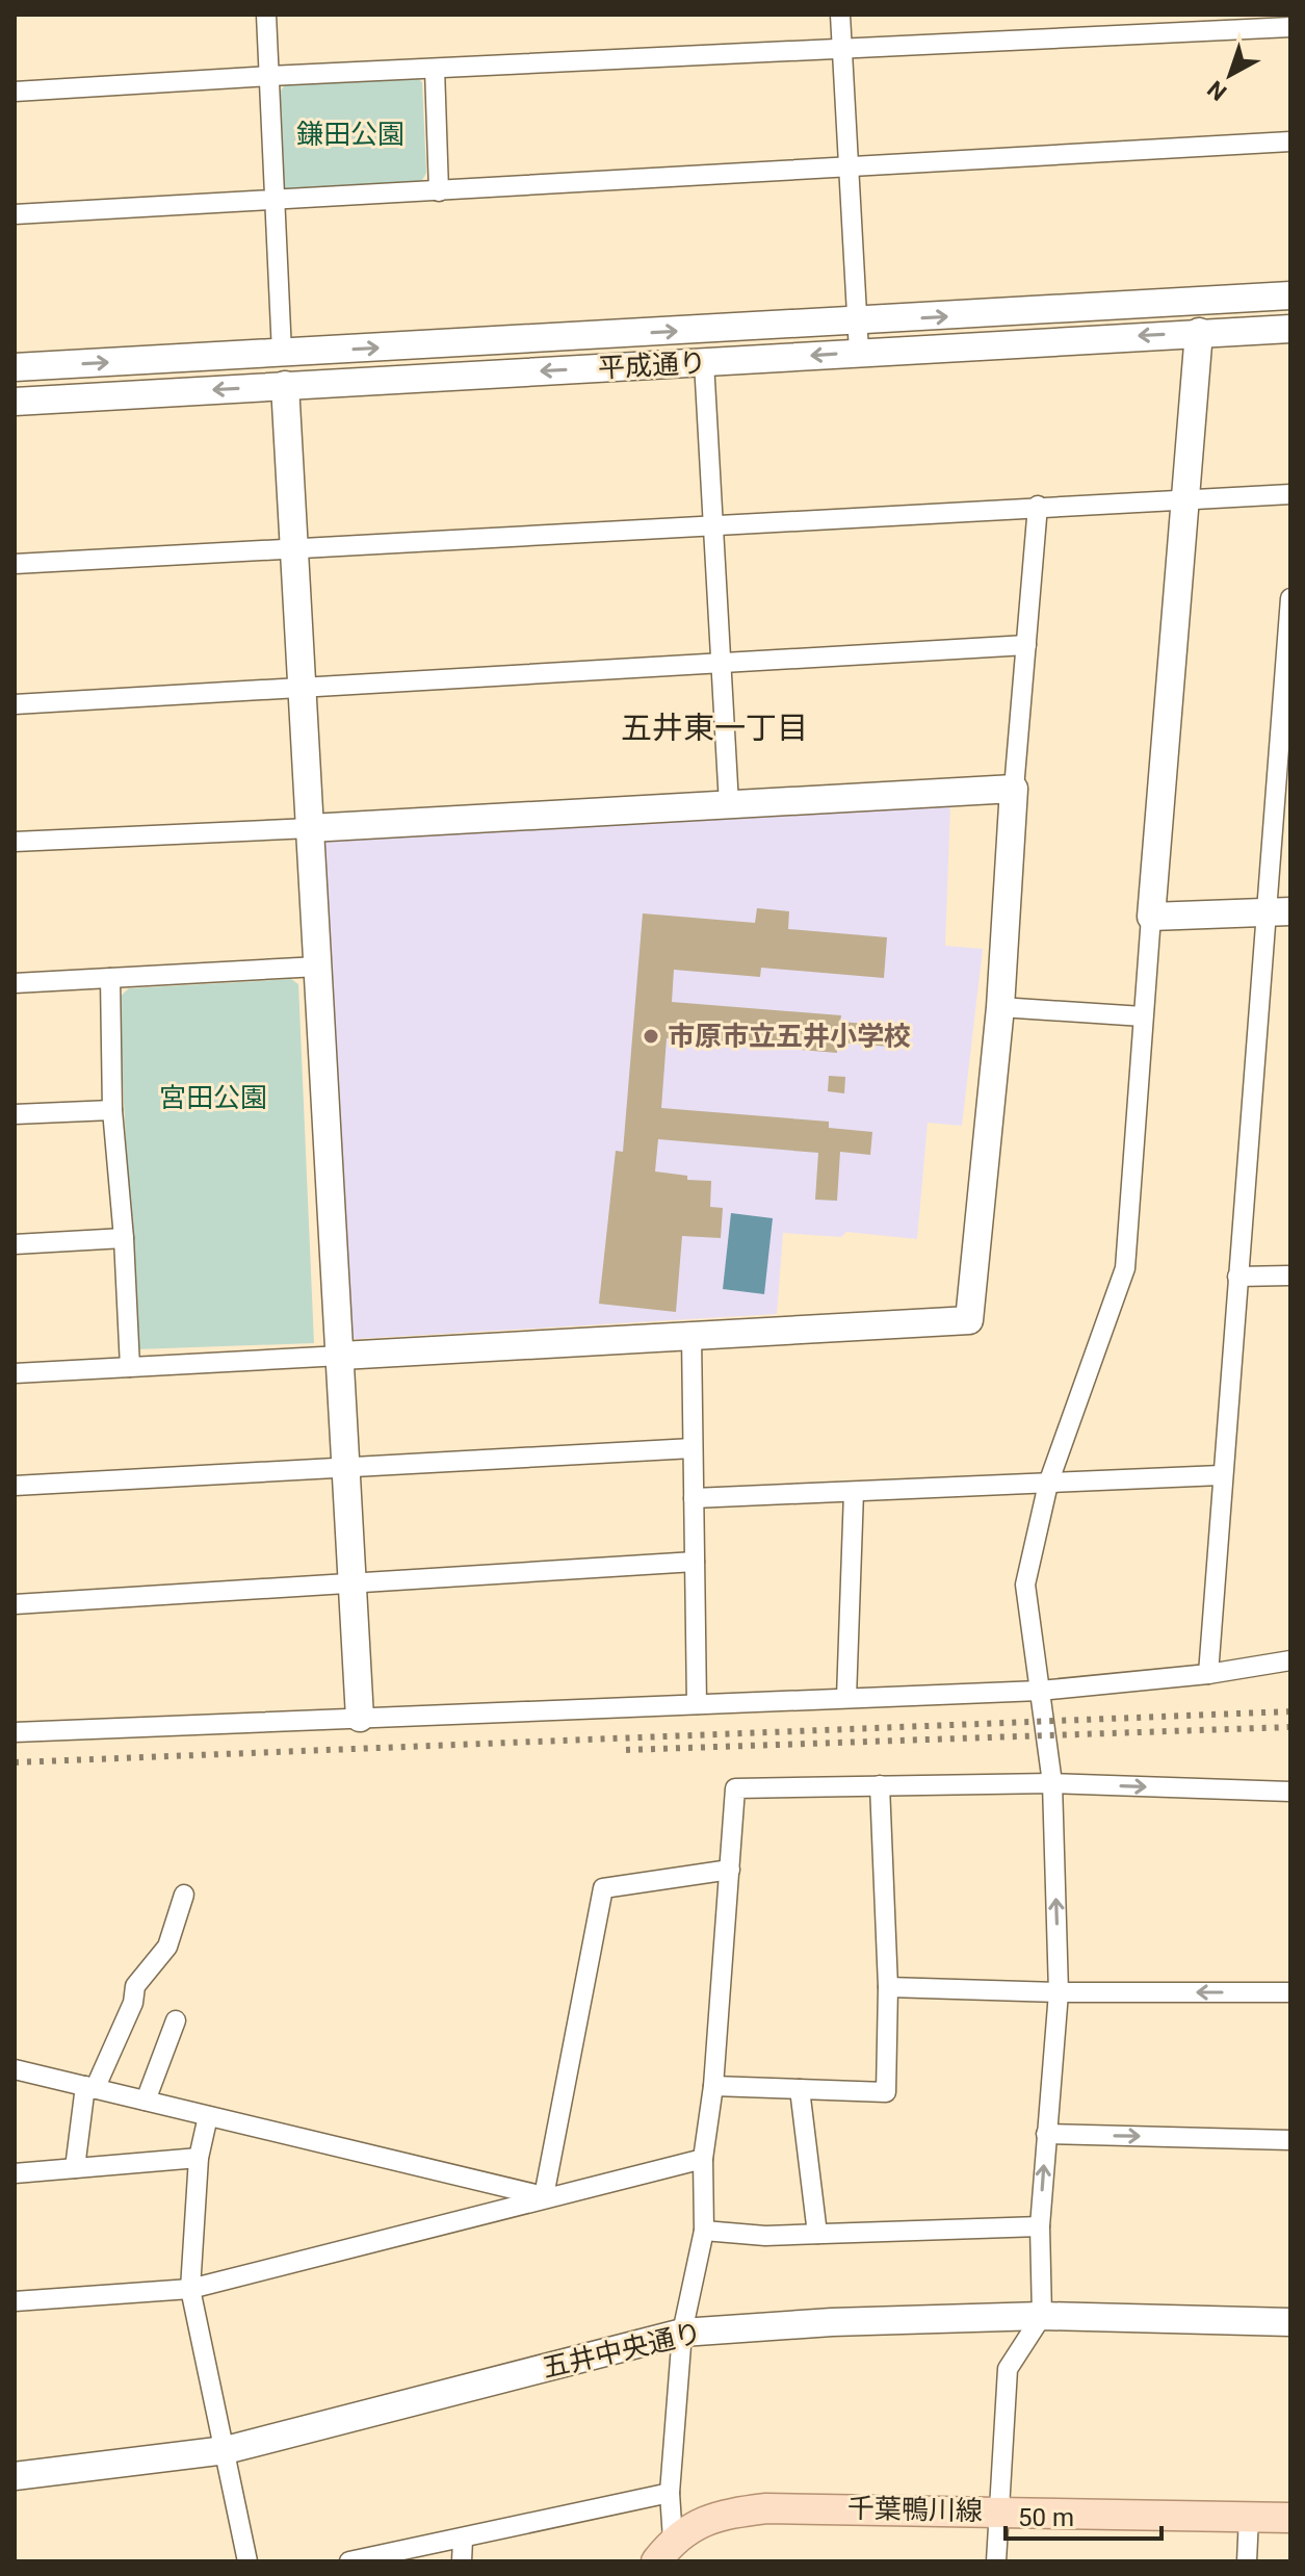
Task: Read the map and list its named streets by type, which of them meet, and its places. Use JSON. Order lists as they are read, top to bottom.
{
  "streets": {
    "main road": ["千葉鴨川線"],
    "street": ["平成通り", "五井中央通り"]
  },
  "districts": ["五井東一丁目"],
  "parks": ["鎌田公園", "宮田公園"],
  "places": ["市原市立五井小学校"],
  "scale_bar": "50 m",
  "north": "bottom left"
}
